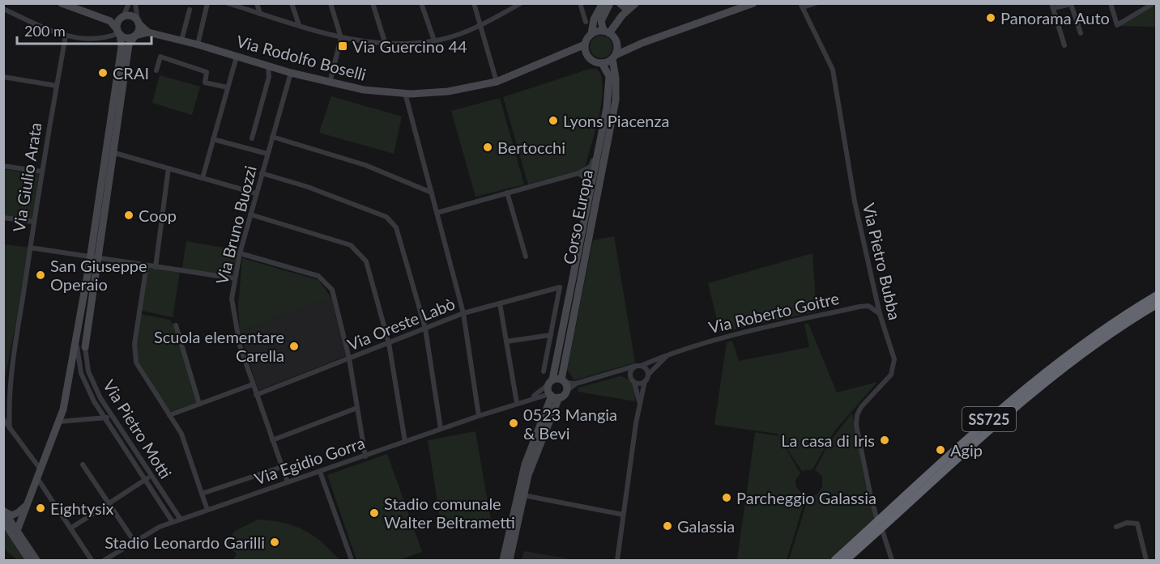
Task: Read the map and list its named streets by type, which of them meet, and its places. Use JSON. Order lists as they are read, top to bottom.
{
  "streets": {
    "highway": ["SS725"],
    "main road": ["Via Rodolfo Boselli", "Corso Europa"],
    "street": [
      "Via Giulio Arata",
      "Via Bruno Buozzi",
      "Via Pietro Bubba",
      "Via Roberto Goitre",
      "Via Oreste Labò",
      "Via Pietro Motti",
      "Via Egidio Gorra"
    ]
  },
  "crossings": [
    ["Via Rodolfo Boselli", "Corso Europa"],
    ["Via Rodolfo Boselli", "Via Bruno Buozzi"],
    ["Corso Europa", "Via Roberto Goitre"],
    ["Corso Europa", "Via Egidio Gorra"],
    ["Via Bruno Buozzi", "Via Oreste Labò"],
    ["Via Bruno Buozzi", "Via Egidio Gorra"],
    ["Via Pietro Bubba", "Via Roberto Goitre"],
    ["Via Pietro Motti", "Via Egidio Gorra"]
  ],
  "places": {
    "other": [
      "Panorama Auto",
      "CRAI",
      "Lyons Piacenza",
      "Bertocchi",
      "Coop",
      "San Giuseppe Operaio",
      "Scuola elementare Carella",
      "0523 Mangia & Bevi",
      "La casa di Iris",
      "Agip",
      "Parcheggio Galassia",
      "Eightysix",
      "Stadio comunale Walter Beltrametti",
      "Galassia",
      "Stadio Leonardo Garilli"
    ],
    "transit": ["Via Guercino 44"]
  },
  "scale_bar": "200 m"
}
